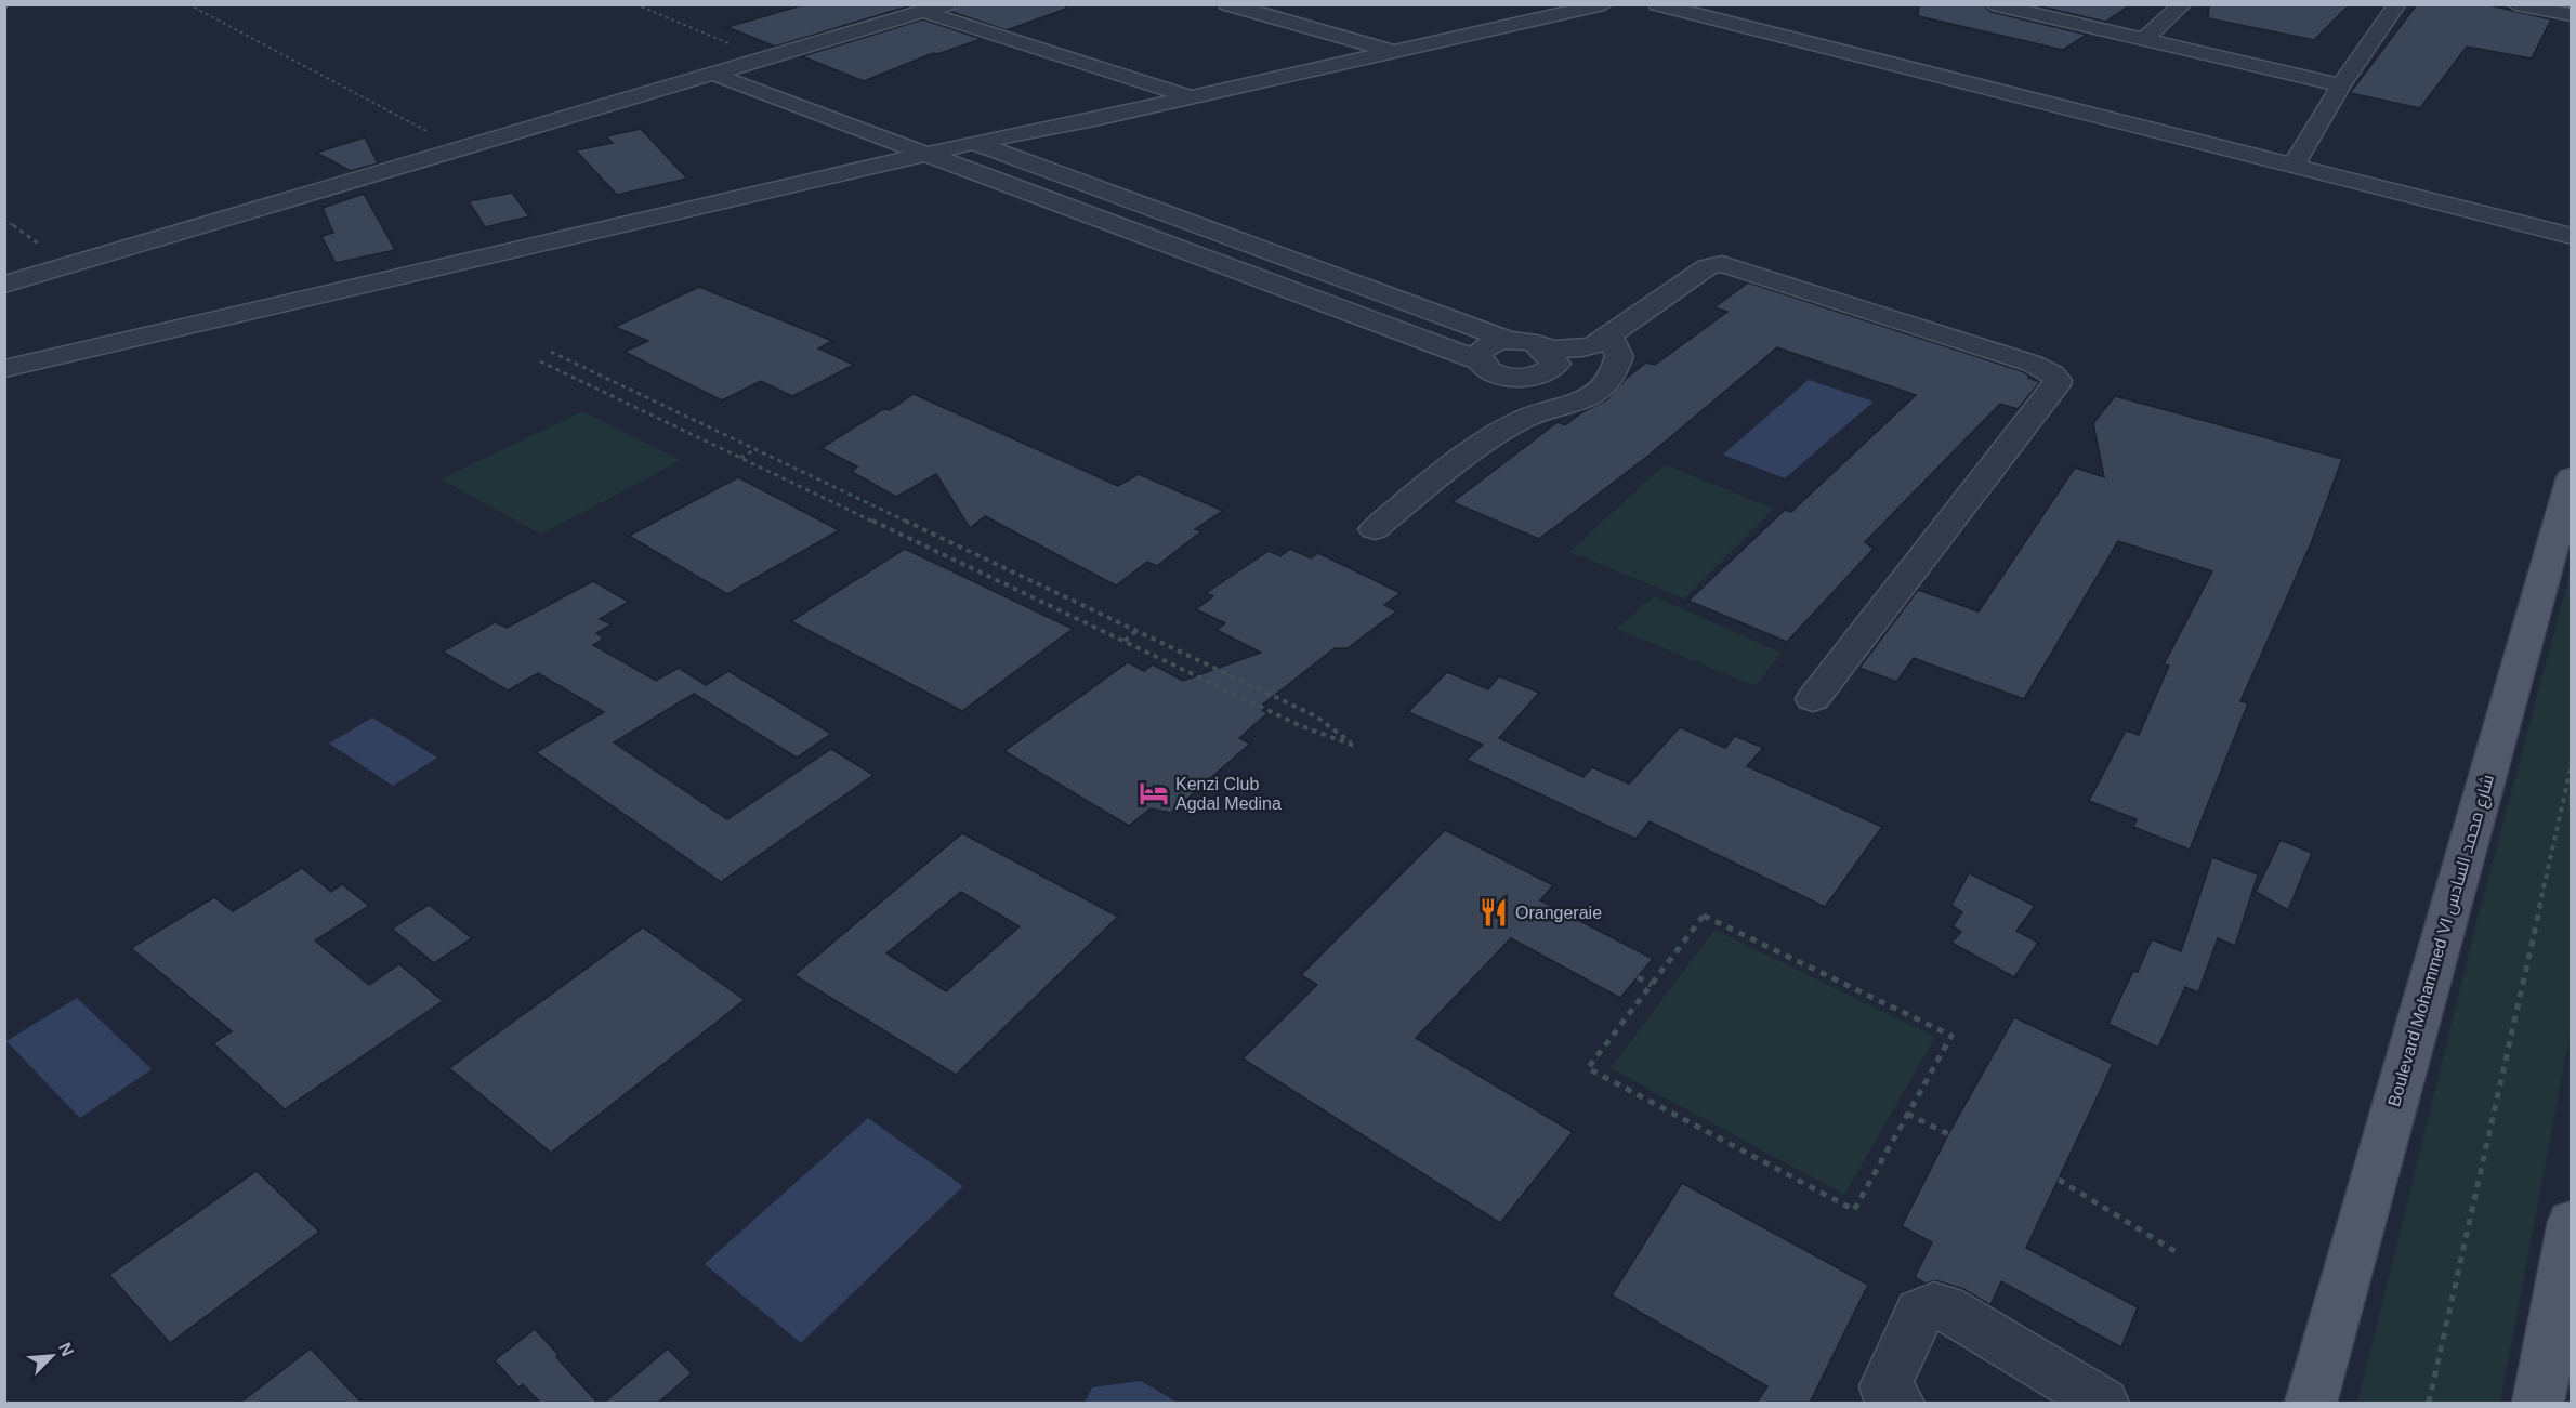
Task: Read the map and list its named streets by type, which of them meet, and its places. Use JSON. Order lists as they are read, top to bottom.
{
  "streets": {
    "main road": ["Boulevard Mohammed VI شارع محمد السادس"]
  },
  "places": {
    "hotel": ["Kenzi Club Agdal Medina"],
    "restaurant": ["Orangeraie"]
  },
  "north": "top right"
}
